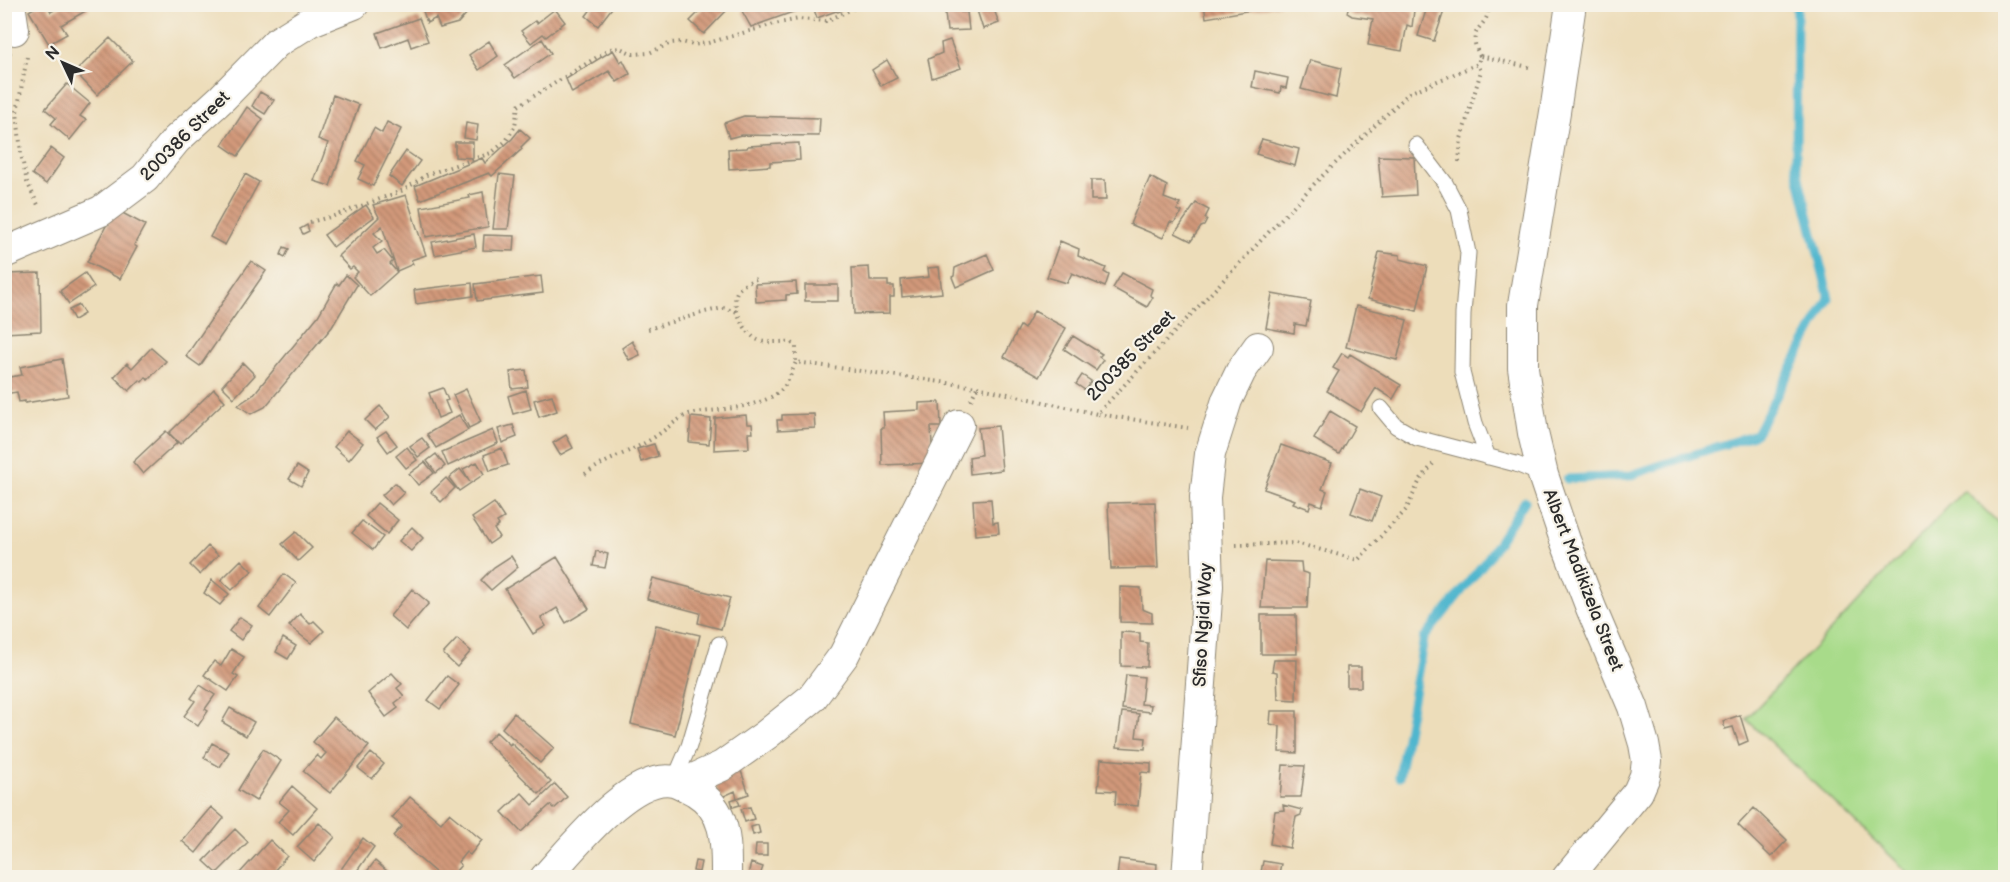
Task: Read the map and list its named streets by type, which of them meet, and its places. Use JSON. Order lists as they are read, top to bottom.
{
  "streets": {
    "street": ["200386 Street", "Albert Madikizela Street", "Sfiso Ngidi Way"],
    "path": ["200385 Street"]
  },
  "north": "top left"
}
